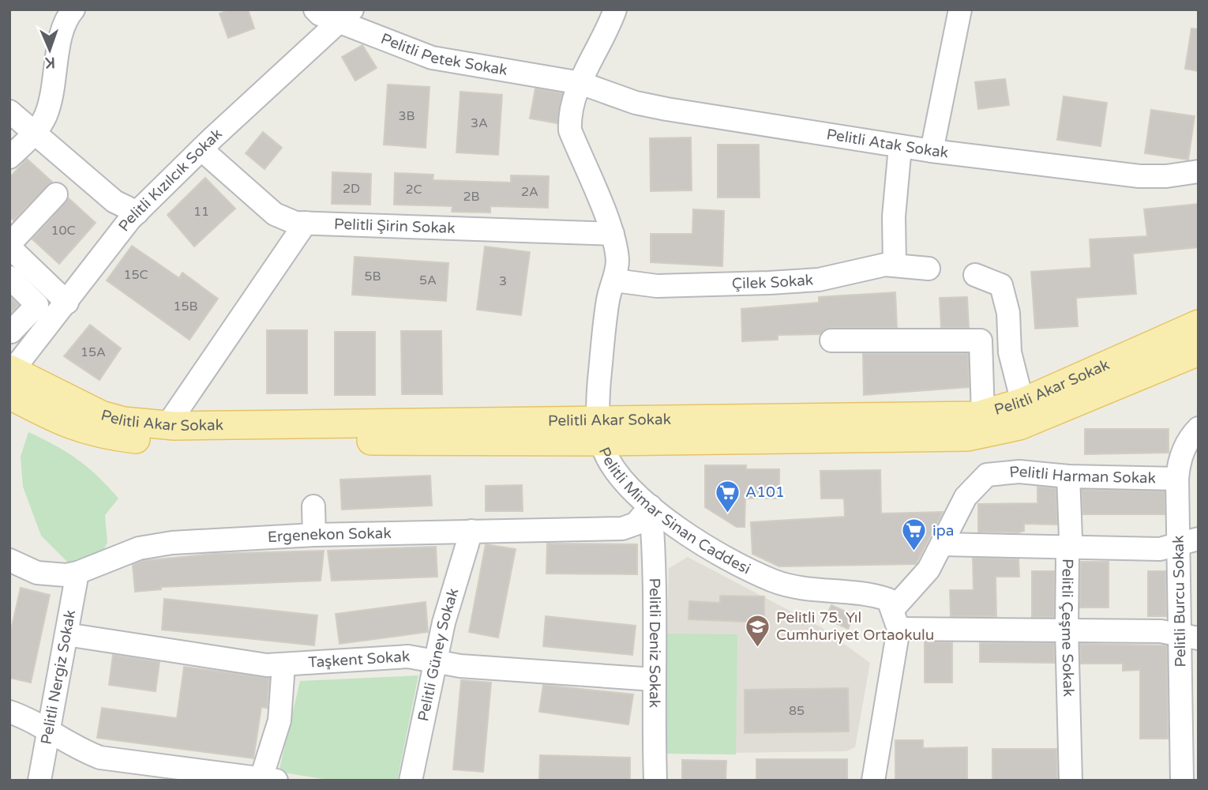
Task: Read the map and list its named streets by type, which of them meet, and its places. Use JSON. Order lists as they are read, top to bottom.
{
  "streets": {
    "main road": ["Pelitli Akar Sokak"],
    "street": [
      "Pelitli Petek Sokak",
      "Pelitli Atak Sokak",
      "Pelitli Kızılcık Sokak",
      "Pelitli Şirin Sokak",
      "Çilek Sokak",
      "Pelitli Harman Sokak",
      "Pelitli Mimar Sinan Caddesi",
      "Ergenekon Sokak",
      "Pelitli Burcu Sokak",
      "Pelitli Çeşme Sokak",
      "Pelitli Deniz Sokak",
      "Pelitli Güney Sokak",
      "Taşkent Sokak",
      "Pelitli Nergiz Sokak"
    ]
  },
  "crossings": [
    ["Pelitli Petek Sokak", "Pelitli Atak Sokak"],
    ["Pelitli Petek Sokak", "Pelitli Kızılcık Sokak"],
    ["Pelitli Petek Sokak", "Pelitli Mimar Sinan Caddesi"],
    ["Pelitli Atak Sokak", "Pelitli Mimar Sinan Caddesi"],
    ["Pelitli Kızılcık Sokak", "Pelitli Şirin Sokak"],
    ["Pelitli Kızılcık Sokak", "Pelitli Akar Sokak"],
    ["Pelitli Şirin Sokak", "Pelitli Mimar Sinan Caddesi"],
    ["Çilek Sokak", "Pelitli Mimar Sinan Caddesi"],
    ["Pelitli Akar Sokak", "Pelitli Mimar Sinan Caddesi"],
    ["Pelitli Harman Sokak", "Pelitli Burcu Sokak"],
    ["Pelitli Harman Sokak", "Pelitli Çeşme Sokak"],
    ["Pelitli Mimar Sinan Caddesi", "Ergenekon Sokak"],
    ["Pelitli Mimar Sinan Caddesi", "Pelitli Deniz Sokak"],
    ["Ergenekon Sokak", "Pelitli Deniz Sokak"],
    ["Ergenekon Sokak", "Pelitli Güney Sokak"],
    ["Ergenekon Sokak", "Pelitli Nergiz Sokak"],
    ["Pelitli Deniz Sokak", "Taşkent Sokak"],
    ["Pelitli Güney Sokak", "Taşkent Sokak"],
    ["Taşkent Sokak", "Pelitli Nergiz Sokak"]
  ],
  "places": {
    "supermarket": ["A101", "ipa"],
    "school or university": ["Pelitli 75. Yıl Cumhuriyet Ortaokulu"]
  },
  "house_numbers": [
    "3B",
    "3A",
    "2D",
    "2C",
    "2A",
    "2B",
    "11",
    "10C",
    "15C",
    "5B",
    "5A",
    "3",
    "15B",
    "15A",
    "85"
  ],
  "north": "bottom"
}
